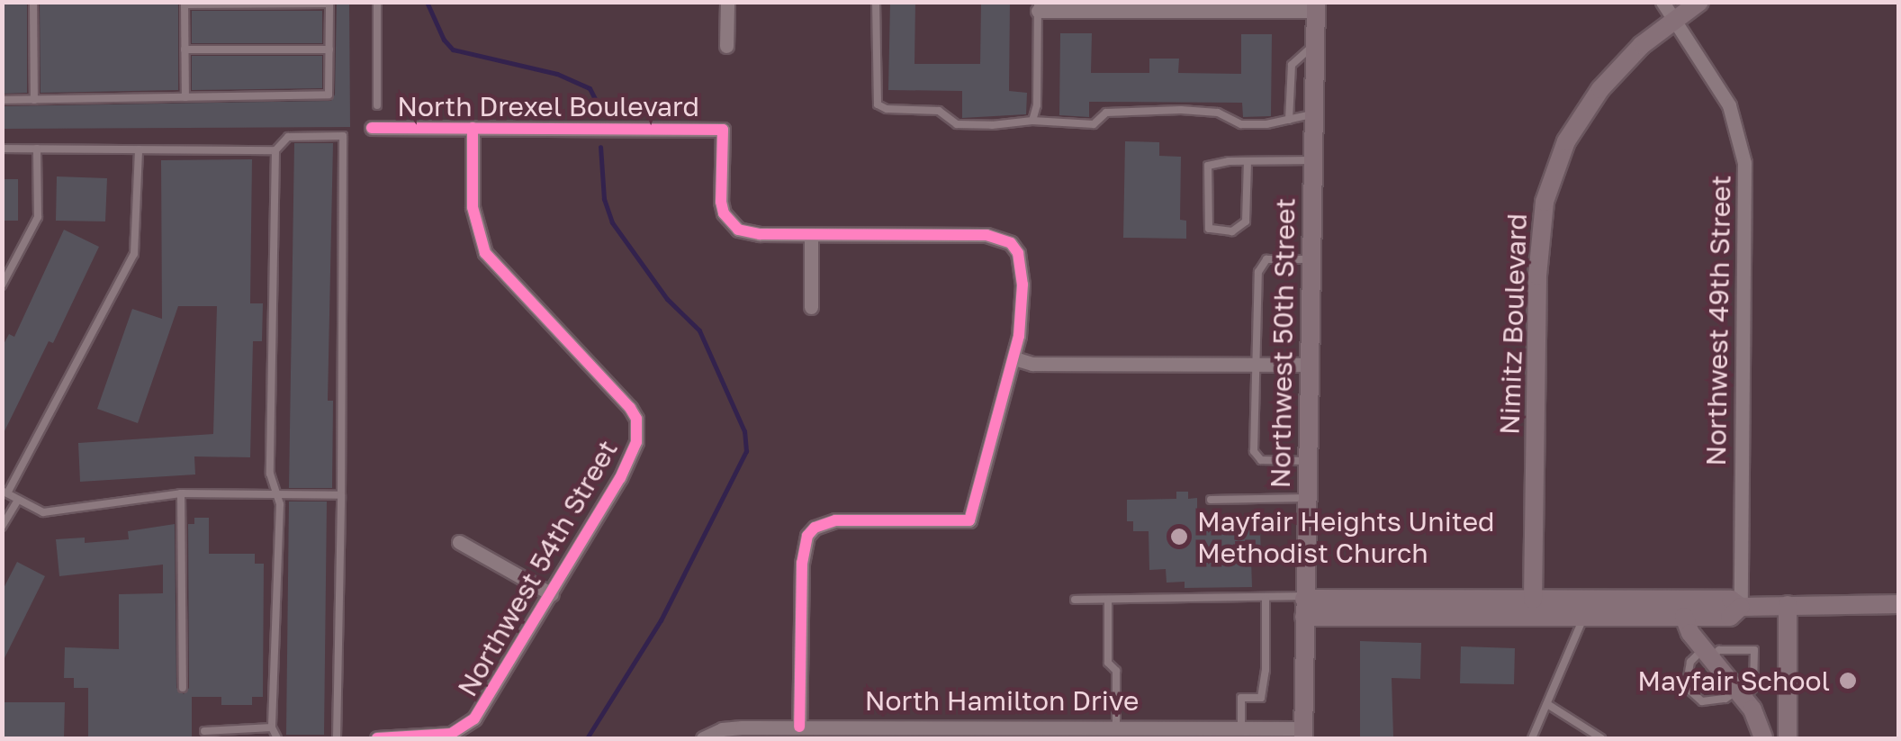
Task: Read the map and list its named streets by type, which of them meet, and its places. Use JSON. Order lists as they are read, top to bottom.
{
  "streets": {
    "street": [
      "North Drexel Boulevard",
      "Northwest 49th Street",
      "Nimitz Boulevard",
      "Northwest 50th Street",
      "Northwest 54th Street",
      "North Hamilton Drive"
    ]
  },
  "crossings": [
    ["North Drexel Boulevard", "Northwest 54th Street"],
    ["Northwest 49th Street", "Nimitz Boulevard"],
    ["Northwest 50th Street", "North Hamilton Drive"]
  ],
  "places": ["Mayfair Heights United Methodist Church", "Mayfair School"]
}
